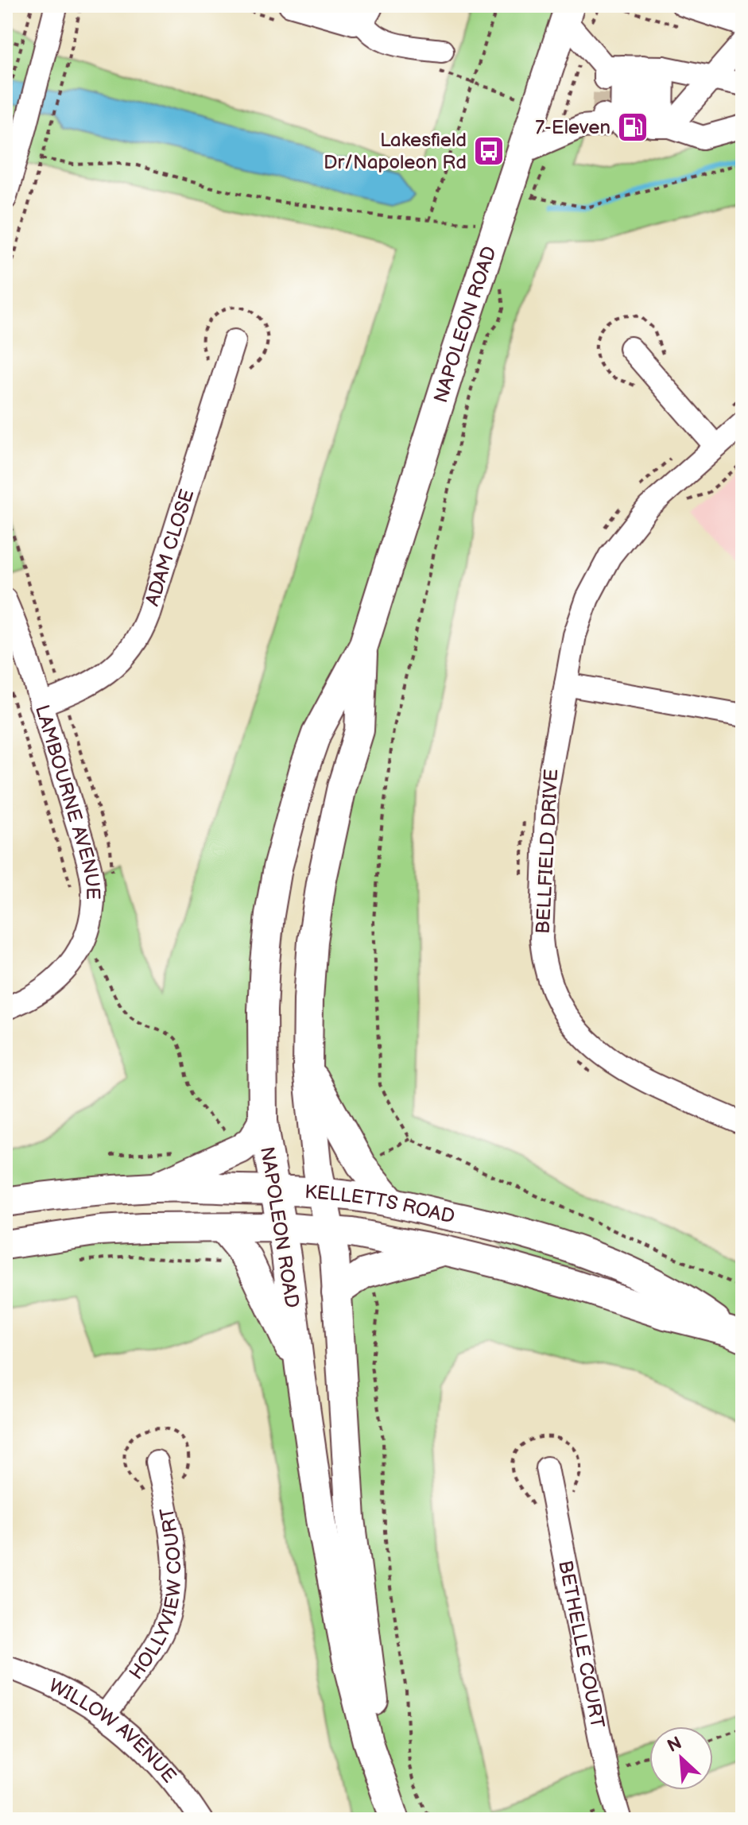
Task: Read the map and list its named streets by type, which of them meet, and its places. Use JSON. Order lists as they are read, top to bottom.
{
  "streets": {
    "main road": ["NAPOLEON ROAD", "KELLETTS ROAD"],
    "street": [
      "ADAM CLOSE",
      "LAMBOURNE AVENUE",
      "BELLFIELD DRIVE",
      "HOLLYVIEW COURT",
      "BETHELLE COURT",
      "WILLOW AVENUE"
    ]
  },
  "crossings": [
    ["NAPOLEON ROAD", "KELLETTS ROAD"],
    ["ADAM CLOSE", "LAMBOURNE AVENUE"],
    ["HOLLYVIEW COURT", "WILLOW AVENUE"]
  ],
  "places": {
    "fuel station": ["7-Eleven"],
    "bus stop": ["Lakesfield Dr/Napoleon Rd"]
  },
  "north": "top left"
}
